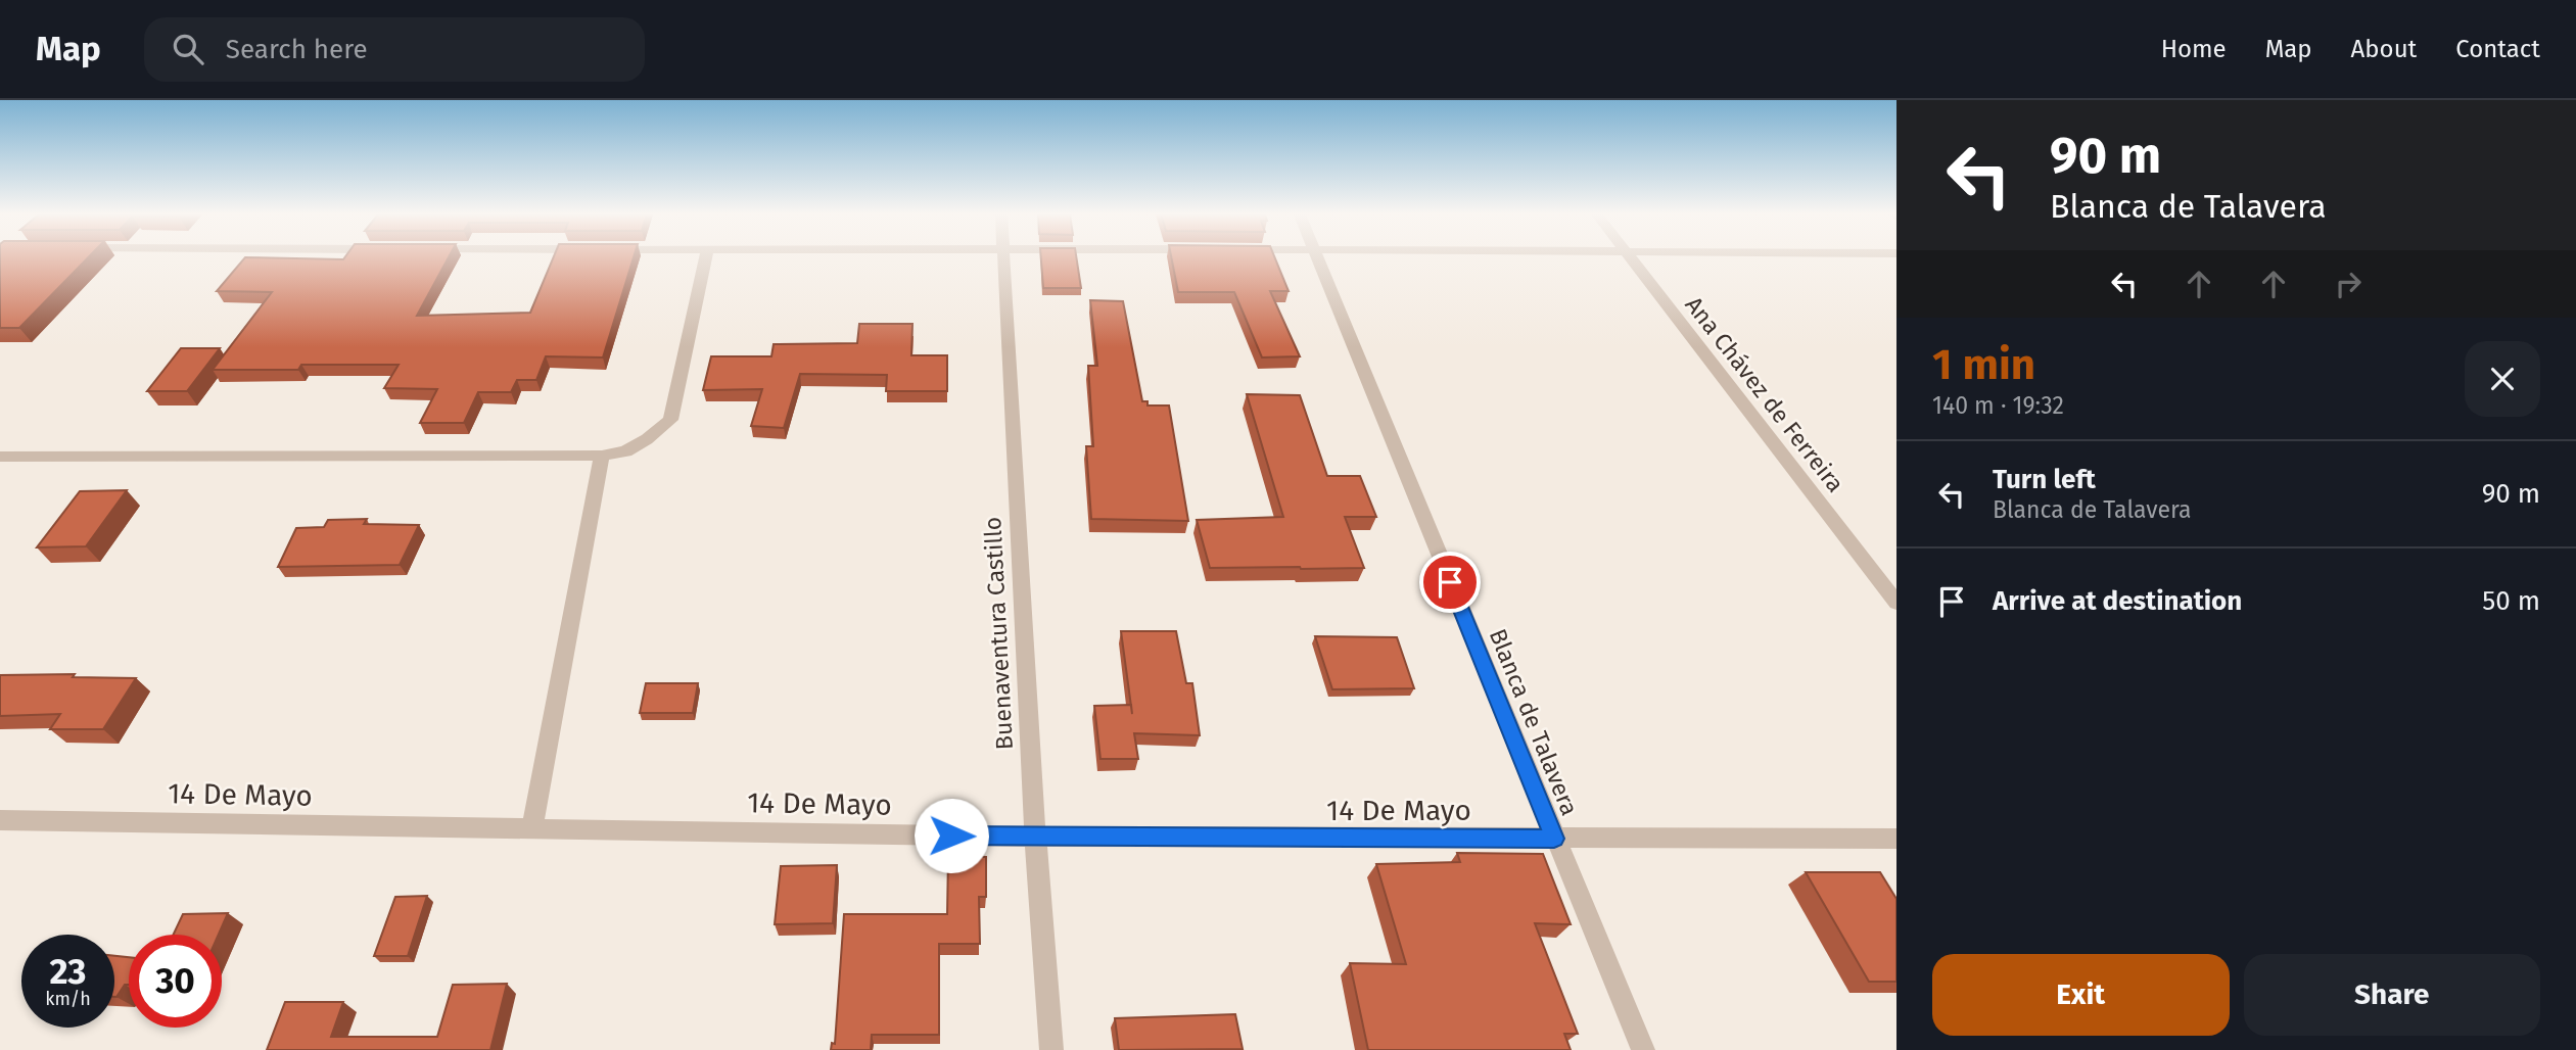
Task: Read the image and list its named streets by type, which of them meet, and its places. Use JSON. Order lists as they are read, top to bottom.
{
  "streets": {
    "street": [
      "Ana Chávez de Ferreira",
      "Buenaventura Castillo",
      "Blanca de Talavera",
      "14 De Mayo"
    ]
  },
  "crossings": [
    ["Buenaventura Castillo", "14 De Mayo"],
    ["Blanca de Talavera", "14 De Mayo"]
  ],
  "page": {
    "header": "Map",
    "search": "Search here",
    "nav": [
      "Home",
      "Map",
      "About",
      "Contact"
    ],
    "turn": ["90 m", "Blanca de Talavera"],
    "heading": ["1 min", "140 m · 19:32"],
    "list": [
      {
        "name": "Turn left",
        "note": "Blanca de Talavera",
        "value": "90 m"
      },
      {
        "name": "Arrive at destination",
        "value": "50 m"
      }
    ],
    "speed": "23 km/h",
    "limit": "30",
    "buttons": ["Exit", "Share"]
  }
}
